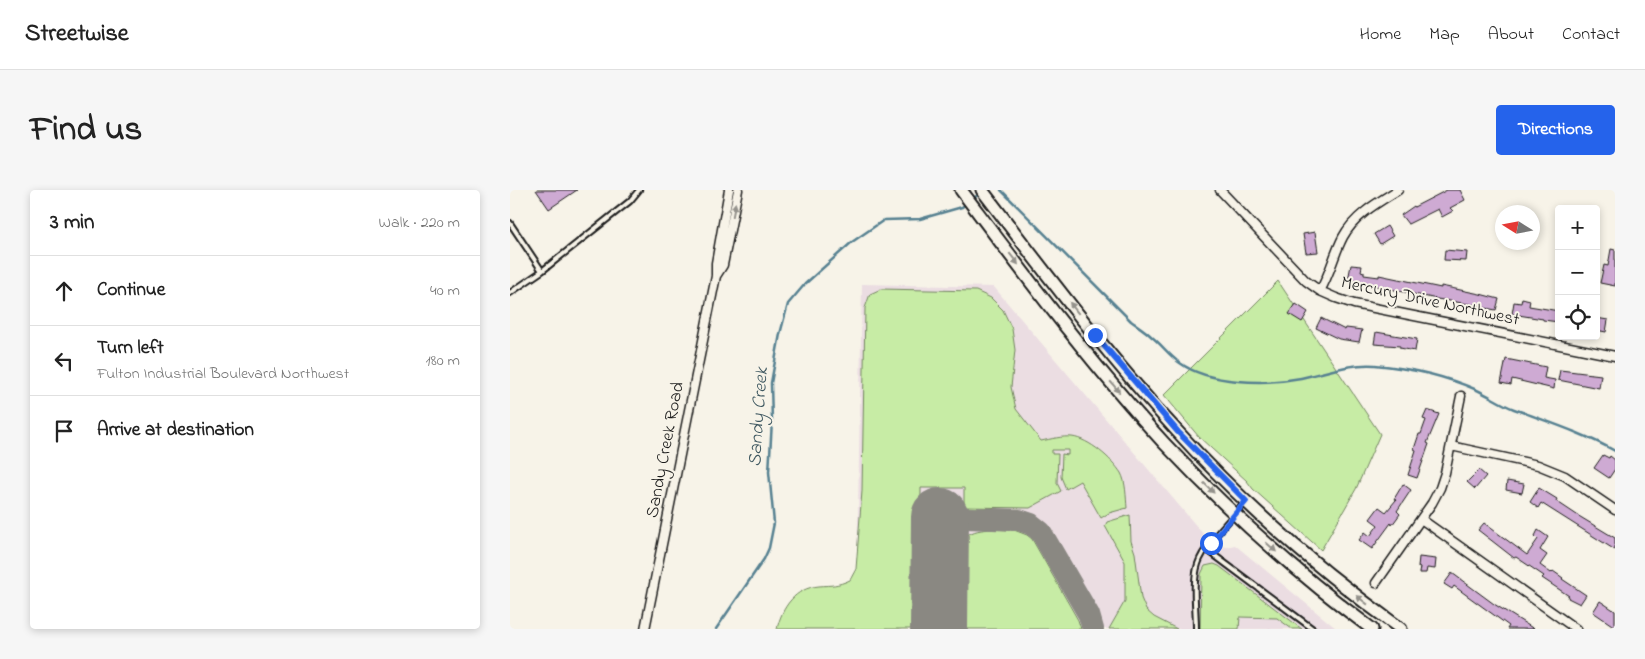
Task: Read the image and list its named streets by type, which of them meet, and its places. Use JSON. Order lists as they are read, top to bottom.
{
  "streets": {
    "street": ["Mercury Drive Northwest", "Sandy Creek Road"]
  },
  "water": ["Sandy Creek"],
  "north": "left",
  "page": {
    "header": "Streetwise",
    "nav": [
      "Home",
      "Map",
      "About",
      "Contact"
    ],
    "title": "Find us",
    "buttons": "Directions",
    "heading": ["3 min", "Walk · 220 m"],
    "map_buttons": ["+", "−"],
    "list": [
      ["Continue", "40 m"],
      ["Turn left", "Fulton Industrial Boulevard Northwest", "180 m"],
      "Arrive at destination"
    ]
  }
}
